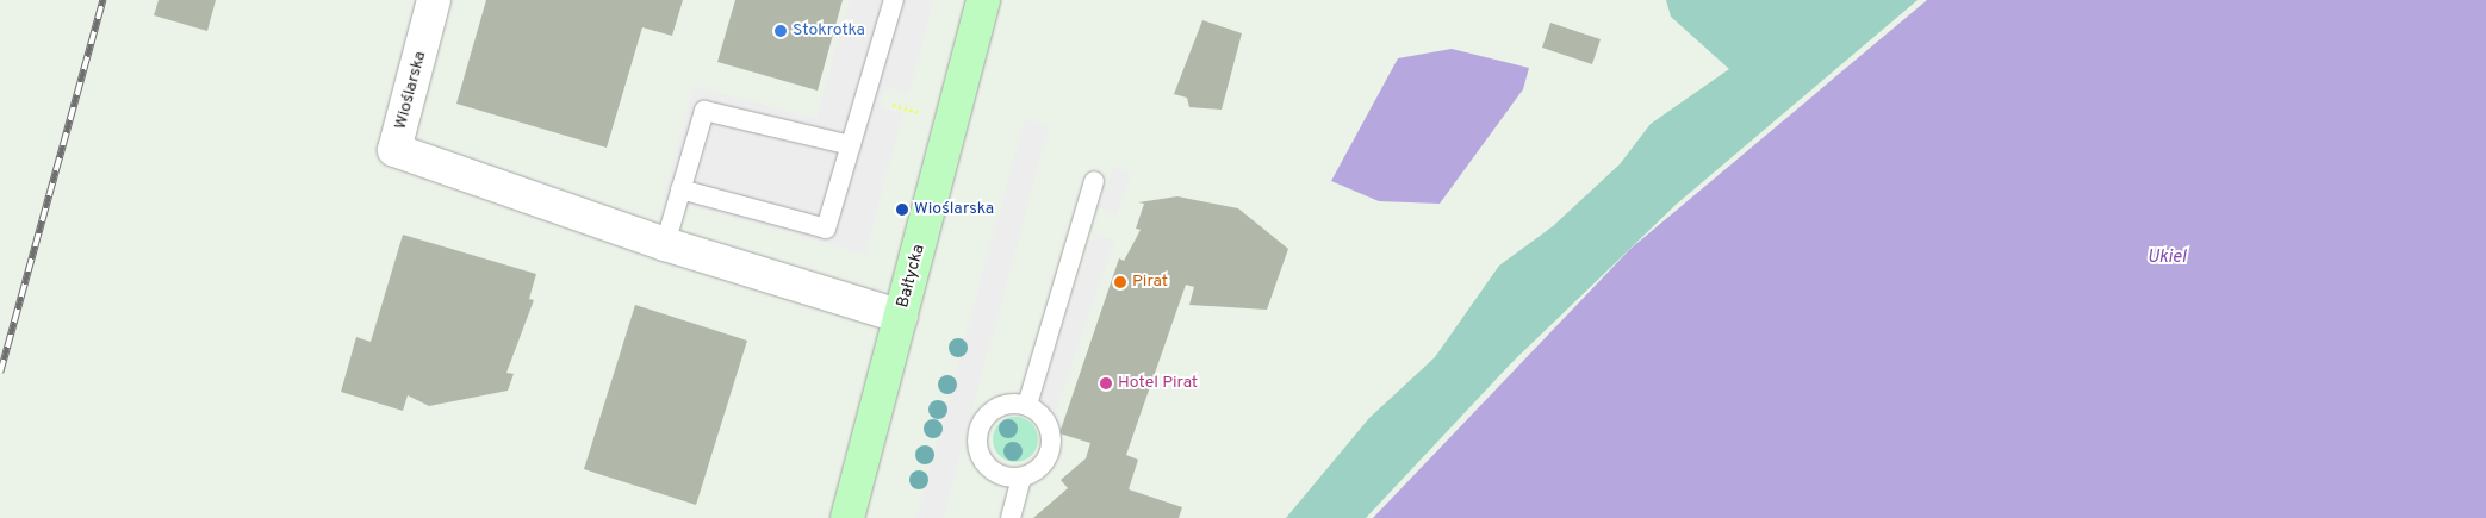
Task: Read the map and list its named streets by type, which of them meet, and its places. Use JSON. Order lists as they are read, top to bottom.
{
  "streets": {
    "main road": ["Bałtycka"],
    "street": ["Wioślarska"]
  },
  "crossings": [
    ["Wioślarska", "Bałtycka"]
  ],
  "water": ["Ukiel"],
  "places": [
    "Stokrotka",
    "Wioślarska",
    "Pirat",
    "Hotel Pirat"
  ]
}
